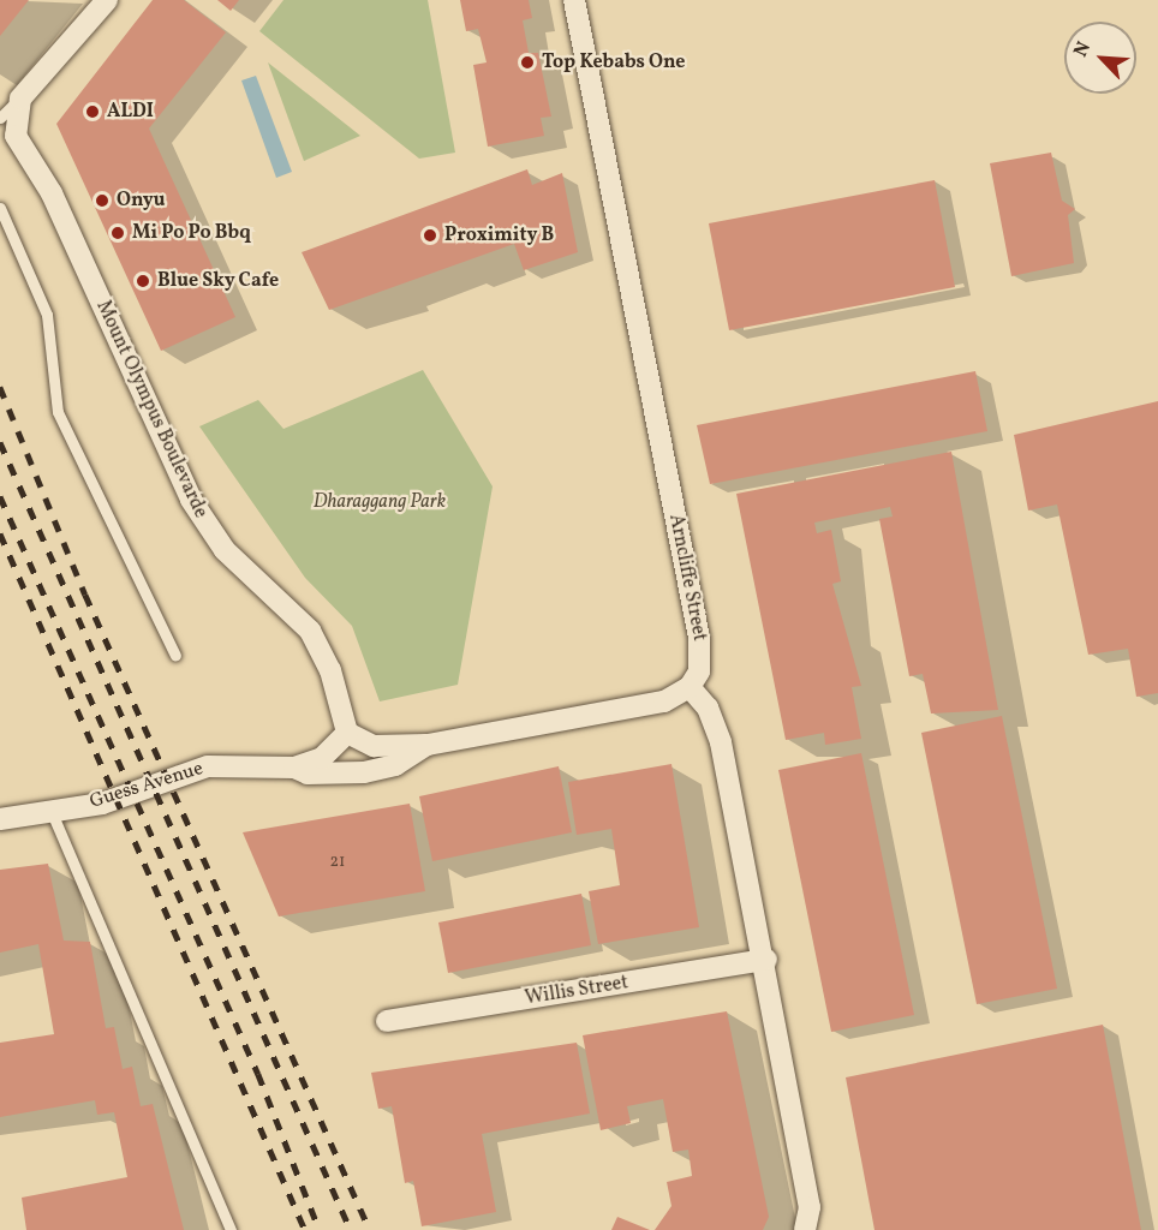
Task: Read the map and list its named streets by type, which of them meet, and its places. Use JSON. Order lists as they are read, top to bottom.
{
  "streets": {
    "street": [
      "Mount Olympus Boulevarde",
      "Arncliffe Street",
      "Guess Avenue",
      "Willis Street"
    ]
  },
  "crossings": [
    ["Mount Olympus Boulevarde", "Guess Avenue"],
    ["Arncliffe Street", "Guess Avenue"]
  ],
  "parks": ["Dharaggang Park"],
  "places": [
    "Top Kebabs One",
    "ALDI",
    "Onyu",
    "Mi Po Po Bbq",
    "Proximity B",
    "Blue Sky Cafe"
  ],
  "house_numbers": ["21"],
  "north": "top left"
}
